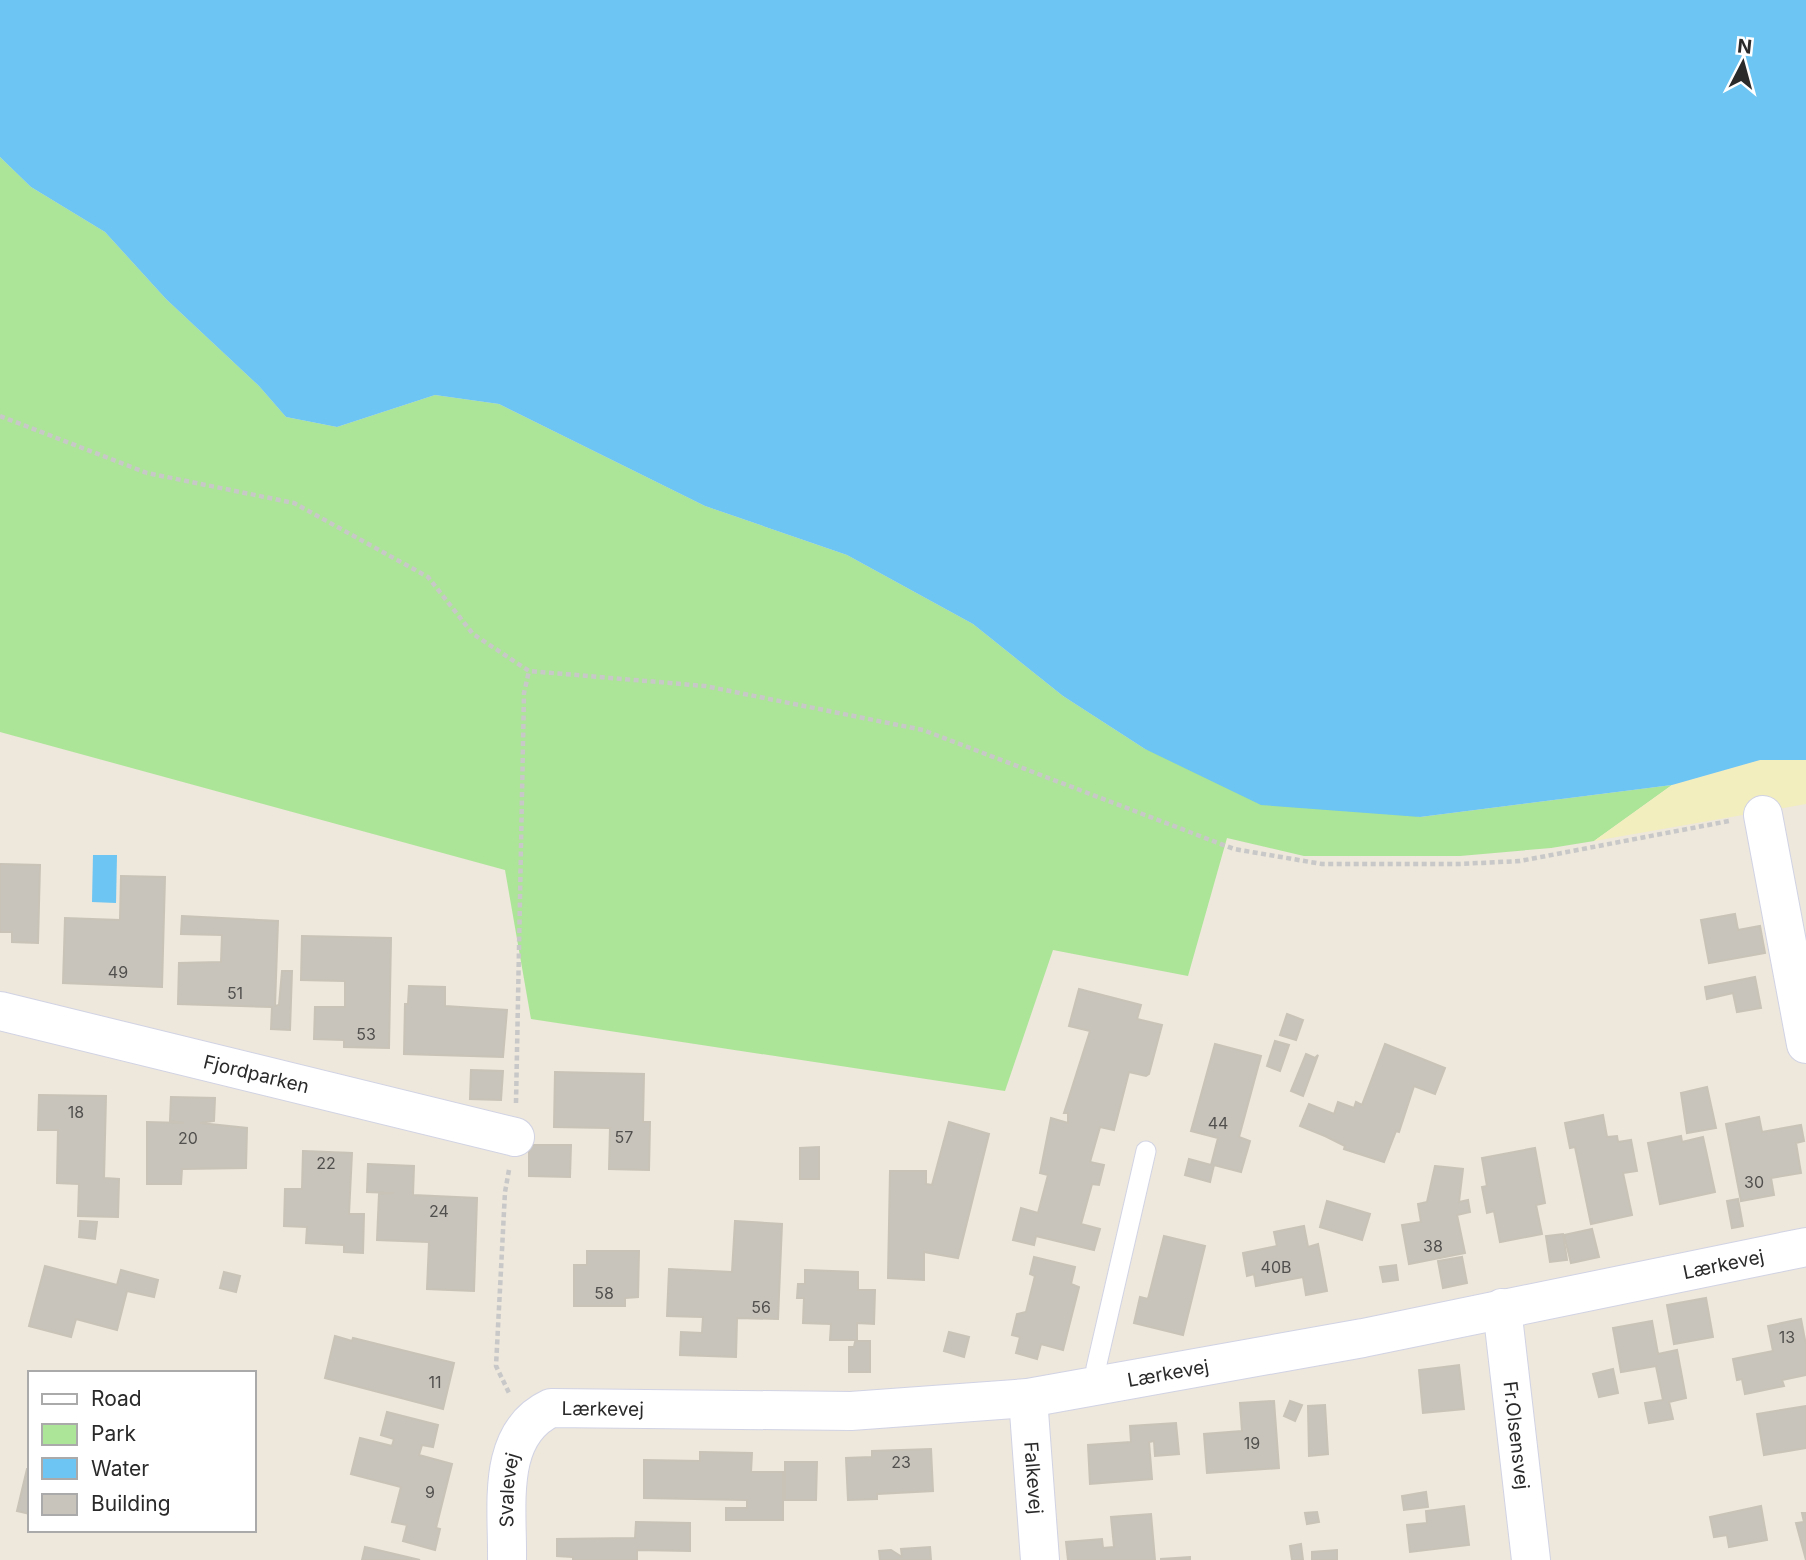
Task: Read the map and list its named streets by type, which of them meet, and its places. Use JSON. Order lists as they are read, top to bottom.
{
  "streets": {
    "street": [
      "Fjordparken",
      "Lærkevej",
      "Fr.Olsensvej",
      "Falkevej",
      "Svalevej"
    ]
  },
  "crossings": [
    ["Lærkevej", "Fr.Olsensvej"],
    ["Lærkevej", "Falkevej"],
    ["Lærkevej", "Svalevej"]
  ],
  "house_numbers": [
    "49",
    "51",
    "53",
    "18",
    "44",
    "57",
    "20",
    "22",
    "30",
    "24",
    "38",
    "40B",
    "58",
    "56",
    "13",
    "11",
    "19",
    "23",
    "9"
  ],
  "legend": [
    "Road",
    "Park",
    "Water",
    "Building"
  ],
  "north": "top"
}
